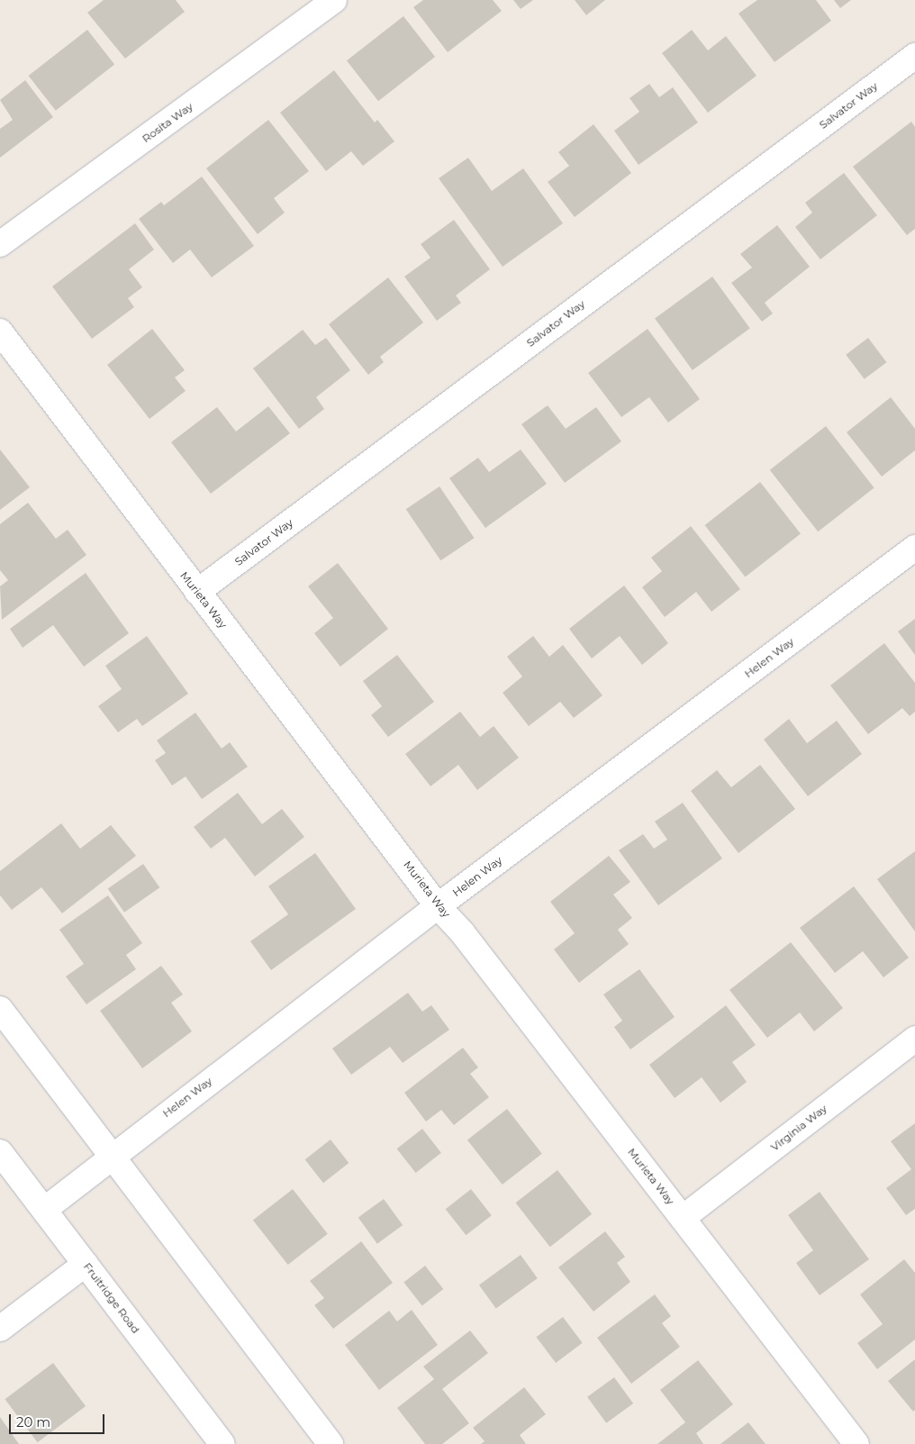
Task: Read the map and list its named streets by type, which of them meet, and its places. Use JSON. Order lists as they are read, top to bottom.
{
  "streets": {
    "street": [
      "Salvator Way",
      "Rosita Way",
      "Murieta Way",
      "Helen Way",
      "Virginia Way",
      "Fruitridge Road"
    ]
  },
  "crossings": [
    ["Salvator Way", "Murieta Way"],
    ["Murieta Way", "Helen Way"],
    ["Murieta Way", "Virginia Way"],
    ["Helen Way", "Fruitridge Road"]
  ],
  "scale_bar": "20 m"
}
